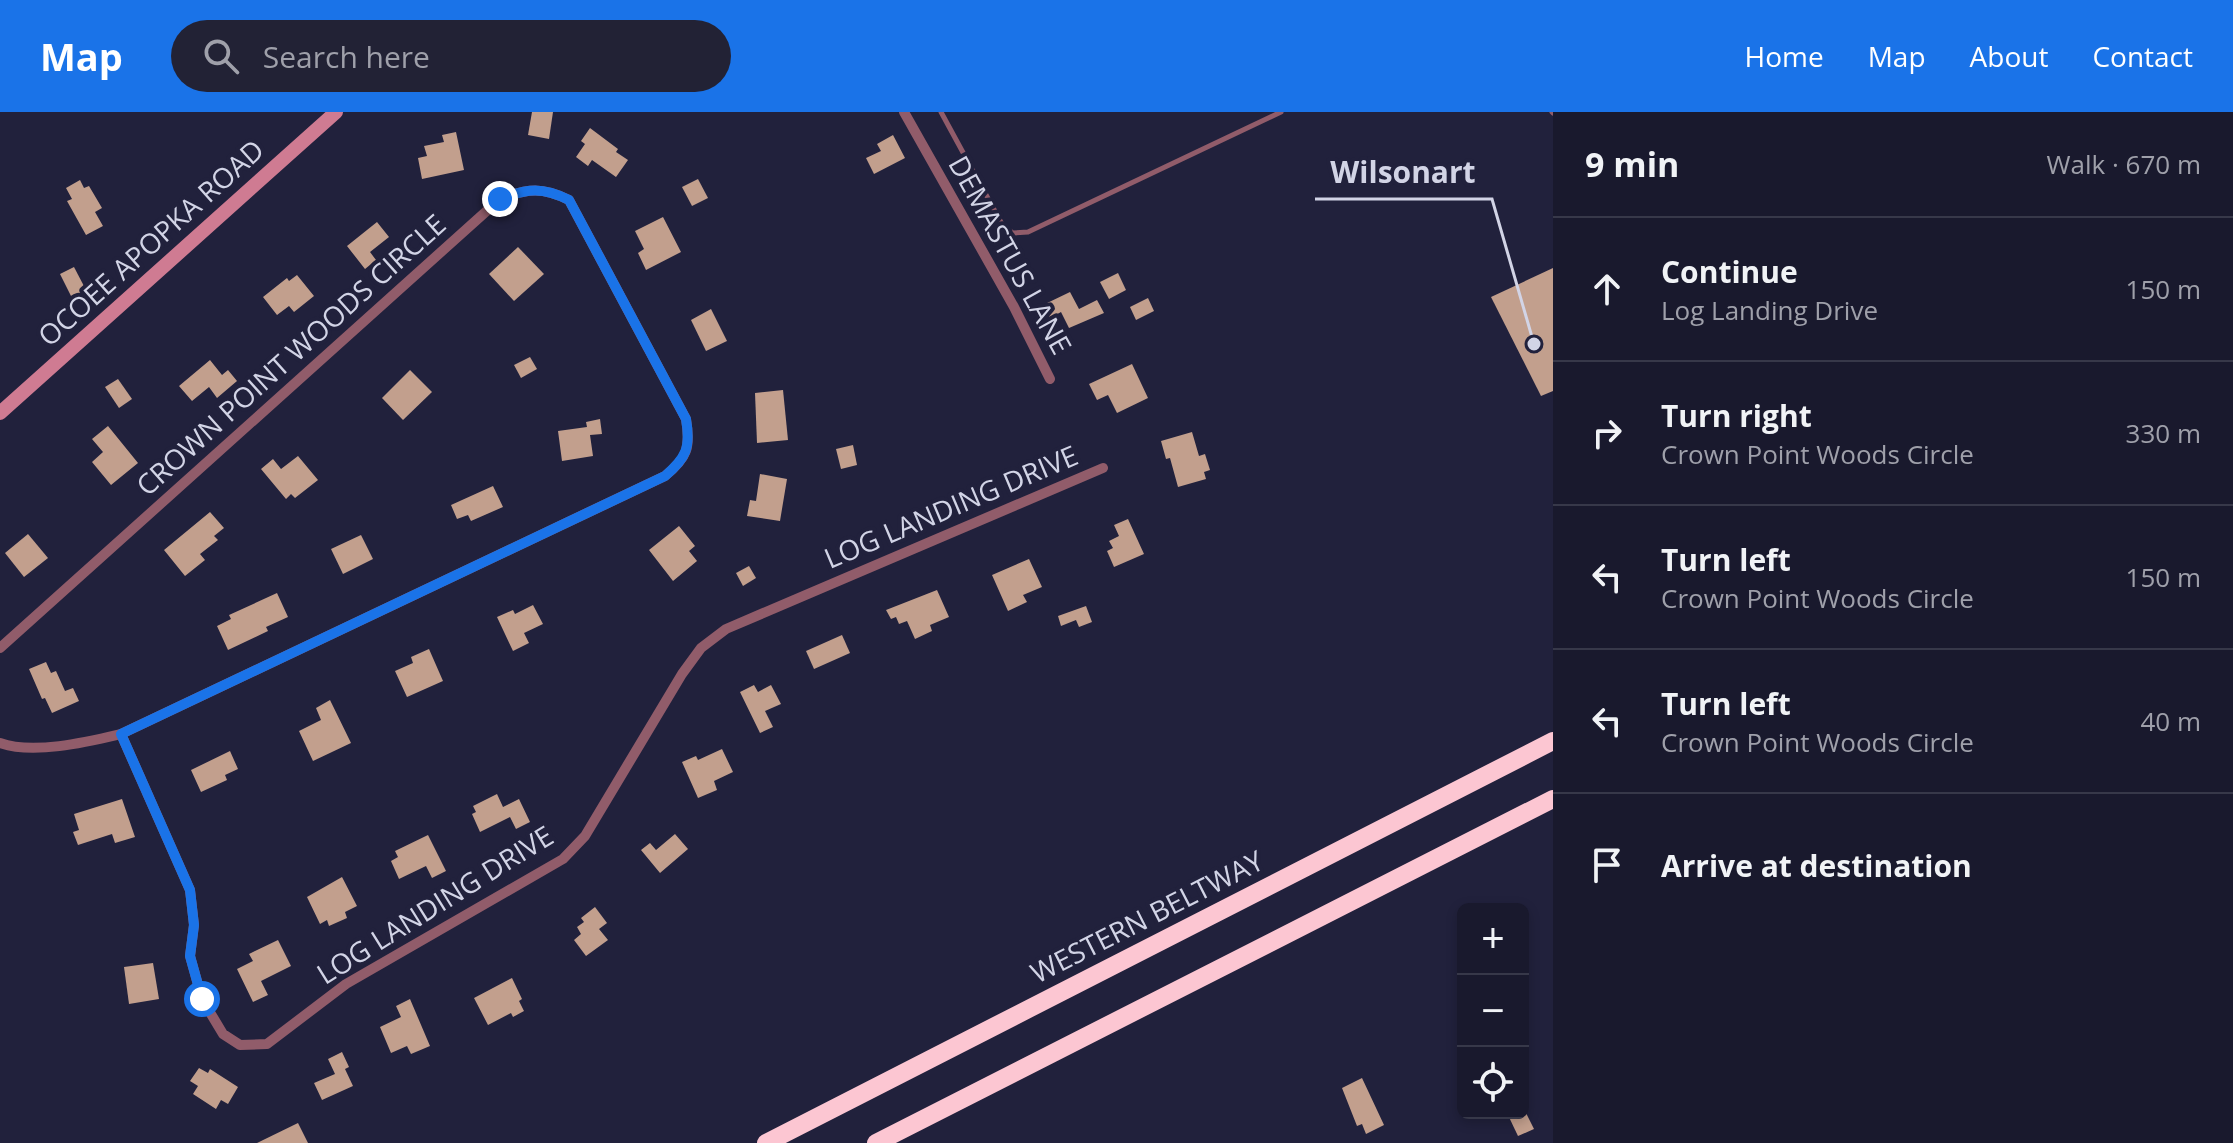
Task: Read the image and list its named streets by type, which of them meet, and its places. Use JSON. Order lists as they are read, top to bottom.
{
  "streets": {
    "highway": ["WESTERN BELTWAY"],
    "main road": ["OCOEE APOPKA ROAD"],
    "street": ["DEMASTUS LANE", "CROWN POINT WOODS CIRCLE", "LOG LANDING DRIVE"]
  },
  "crossings": [
    ["CROWN POINT WOODS CIRCLE", "LOG LANDING DRIVE"]
  ],
  "places": ["Wilsonart"],
  "page": {
    "header": "Map",
    "search": "Search here",
    "nav": [
      "Home",
      "Map",
      "About",
      "Contact"
    ],
    "heading": ["9 min", "Walk · 670 m"],
    "list": [
      ["Continue", "Log Landing Drive", "150 m"],
      ["Turn right", "Crown Point Woods Circle", "330 m"],
      ["Turn left", "Crown Point Woods Circle", "150 m"],
      ["Turn left", "Crown Point Woods Circle", "40 m"],
      "Arrive at destination"
    ],
    "map_buttons": ["+", "−"]
  }
}
